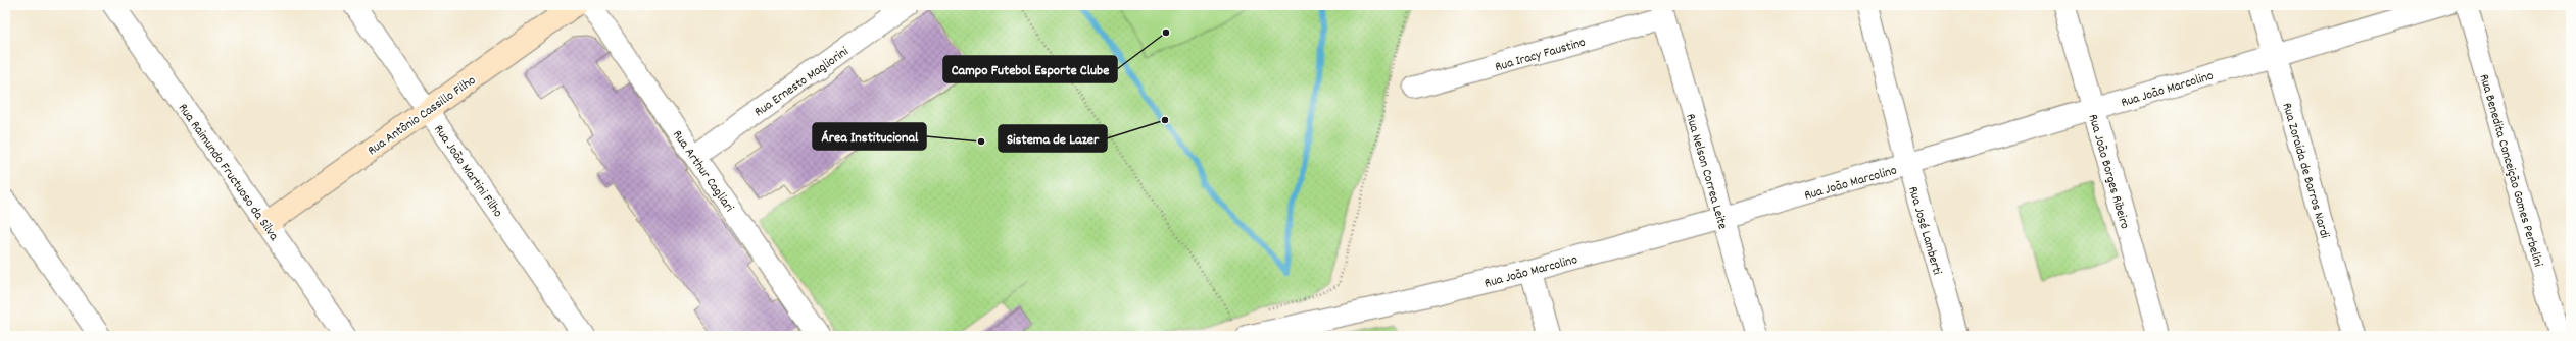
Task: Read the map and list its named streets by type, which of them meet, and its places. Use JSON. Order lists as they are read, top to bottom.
{
  "streets": {
    "street": [
      "Rua Iracy Faustino",
      "Rua Ernesto Magliorini",
      "Rua João Marcolino",
      "Rua Antônio Cassillo Filho",
      "Rua João Martini Filho",
      "Rua Arthur Cagliari",
      "Rua Zoraida de Barros Nardi",
      "Rua Benedita Conceição Gomes Perbelini",
      "Rua Raimundo Fructuoso da Silva",
      "Rua Nelson Correa Leite",
      "Rua João Borges Ribeiro",
      "Rua José Lamberti"
    ]
  },
  "crossings": [
    ["Rua Iracy Faustino", "Rua Nelson Correa Leite"],
    ["Rua Ernesto Magliorini", "Rua Arthur Cagliari"],
    ["Rua João Marcolino", "Rua Zoraida de Barros Nardi"],
    ["Rua João Marcolino", "Rua Nelson Correa Leite"],
    ["Rua João Marcolino", "Rua João Borges Ribeiro"],
    ["Rua João Marcolino", "Rua José Lamberti"],
    ["Rua Antônio Cassillo Filho", "Rua João Martini Filho"],
    ["Rua Antônio Cassillo Filho", "Rua Raimundo Fructuoso da Silva"]
  ],
  "places": ["Campo Futebol Esporte Clube", "Sistema de Lazer", "Área Institucional"]
}
